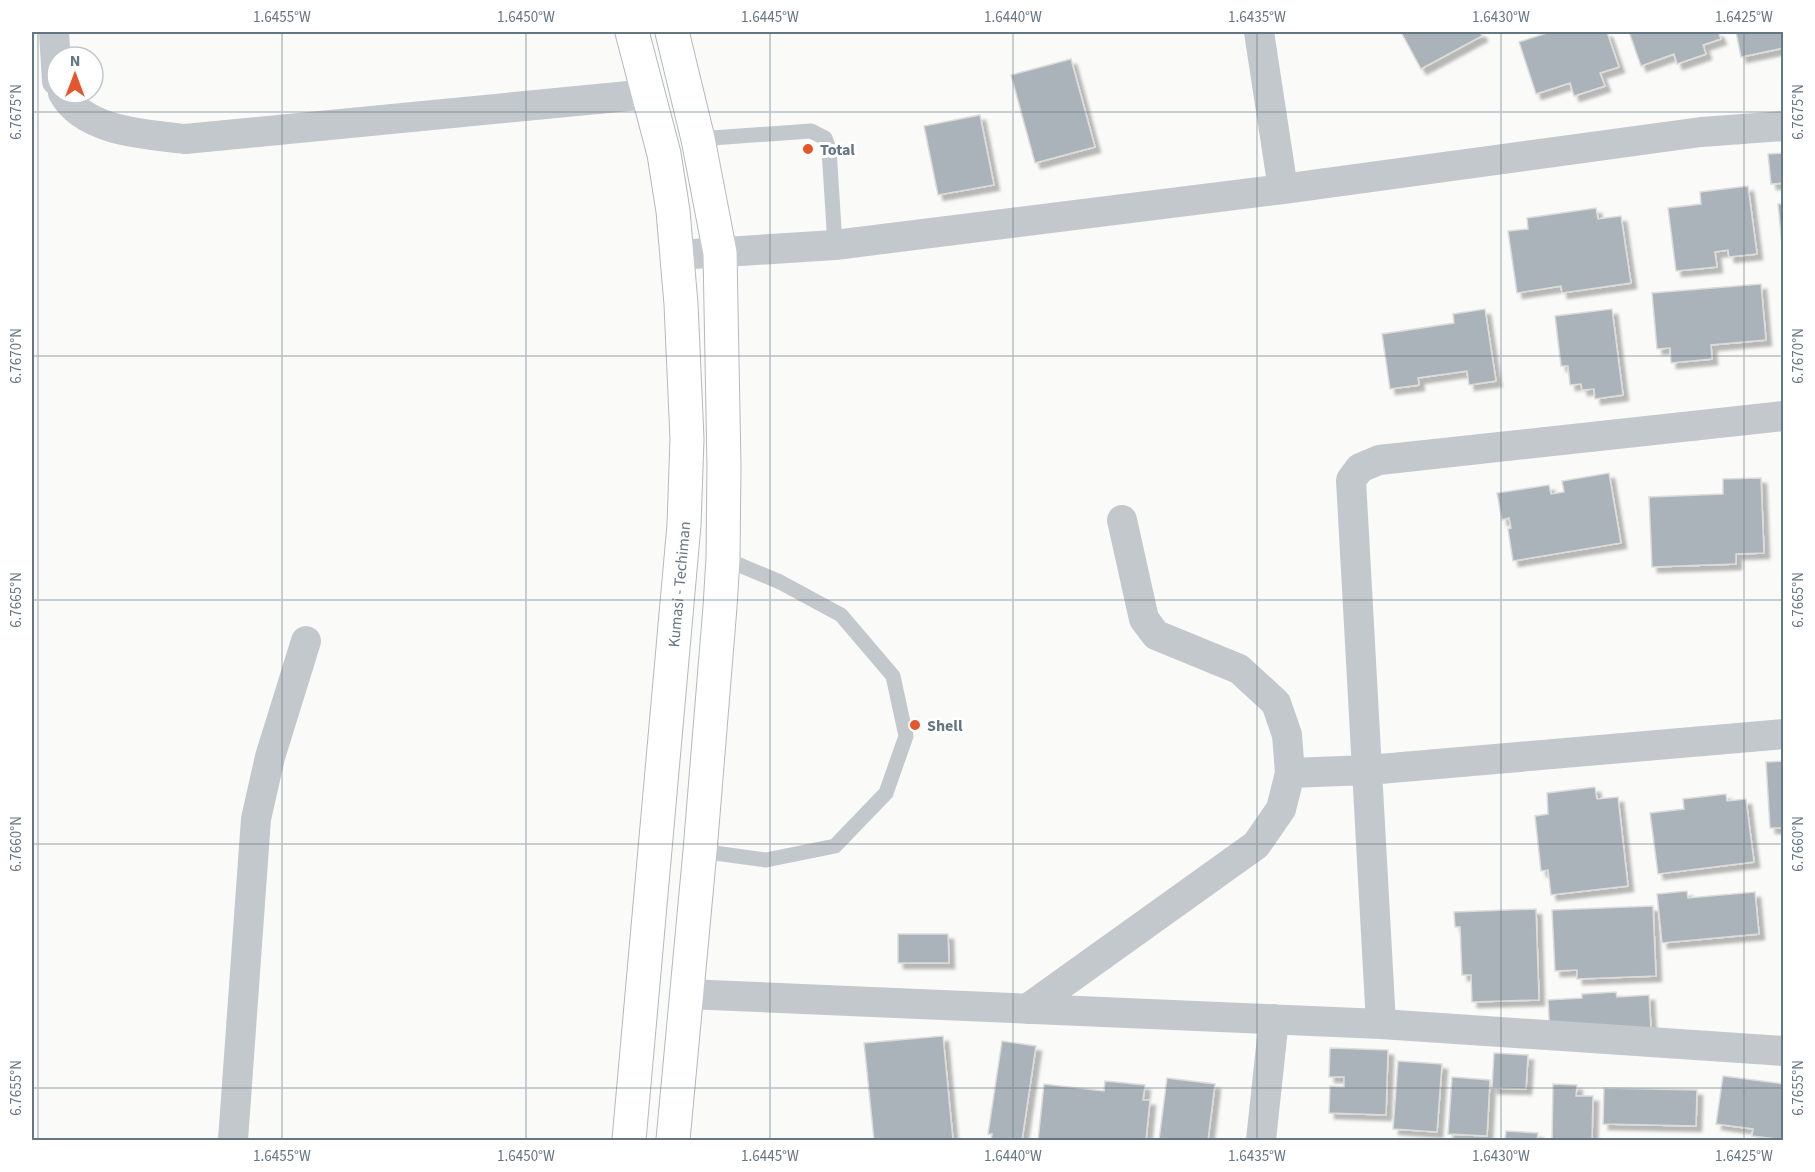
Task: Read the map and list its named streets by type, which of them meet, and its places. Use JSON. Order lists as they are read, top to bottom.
{
  "streets": {
    "highway": ["Kumasi - Techiman"]
  },
  "places": ["Total", "Shell"],
  "north": "top",
  "coordinates": [
    "1.6455°W",
    "1.6450°W",
    "1.6445°W",
    "1.6440°W",
    "1.6435°W",
    "1.6430°W",
    "1.6425°W",
    "6.7675°N",
    "6.7670°N",
    "6.7665°N",
    "6.7660°N",
    "6.7655°N"
  ]
}
